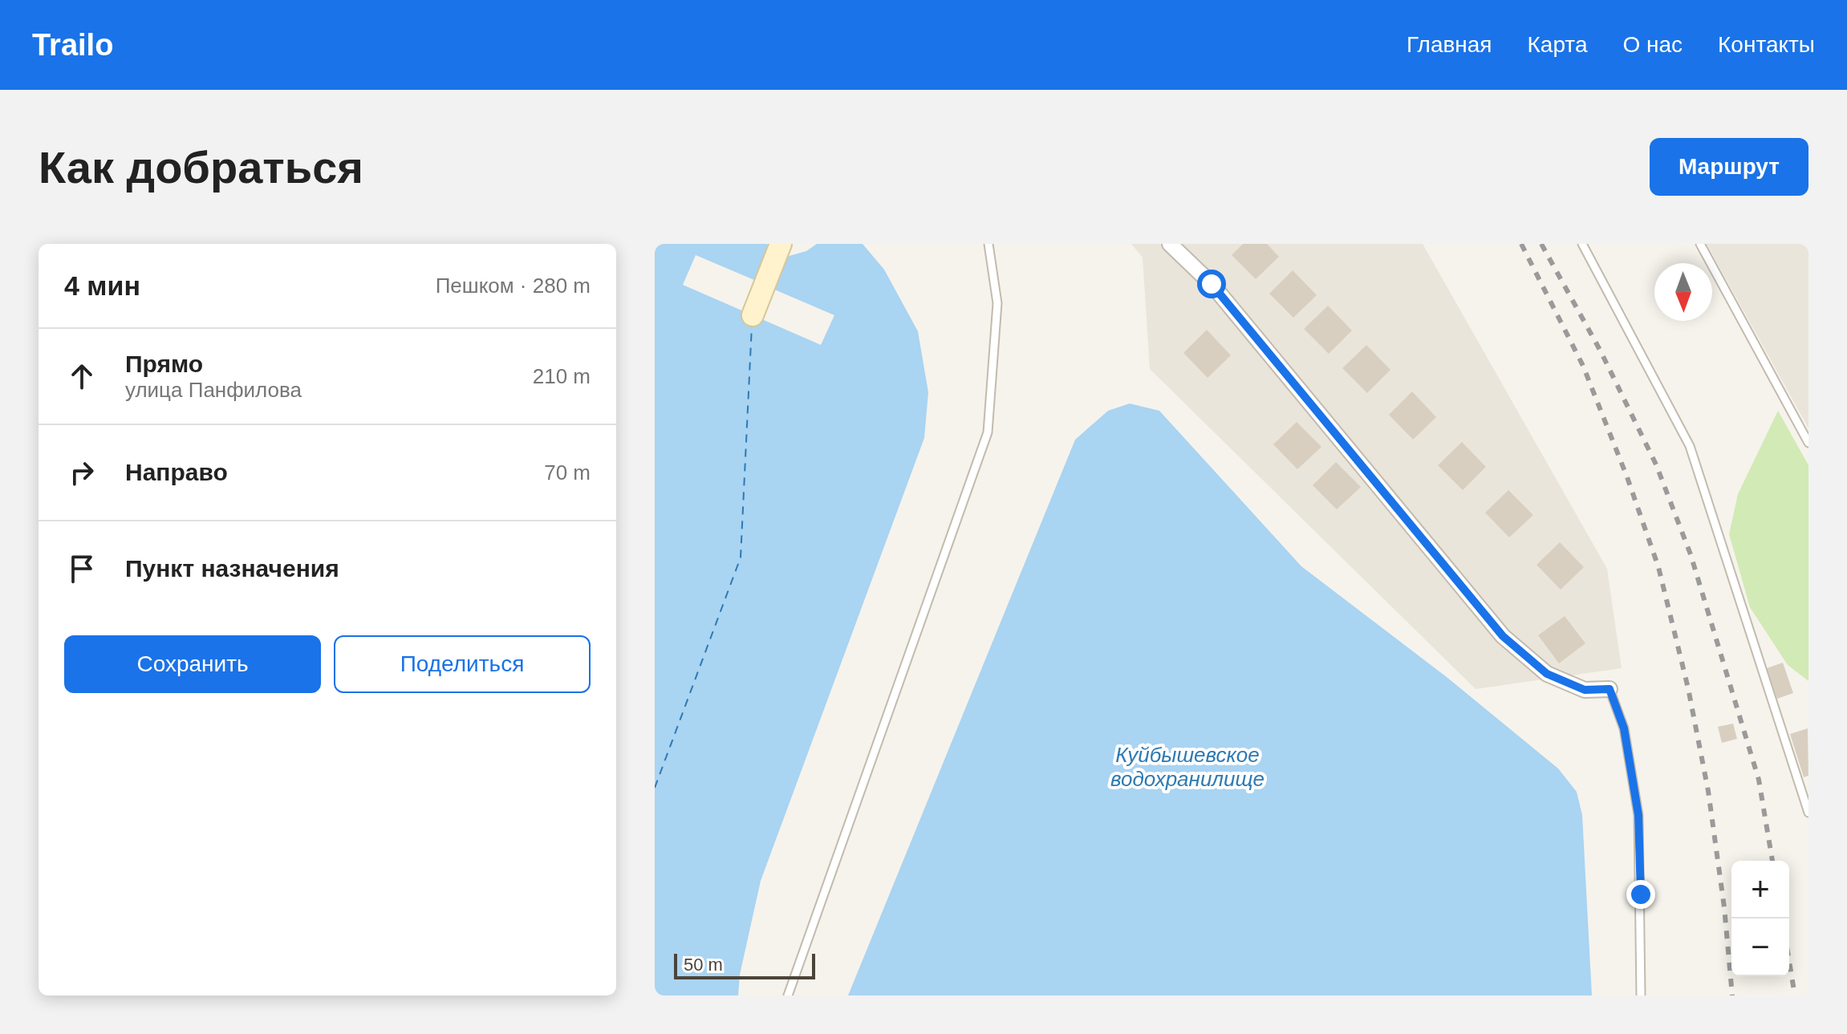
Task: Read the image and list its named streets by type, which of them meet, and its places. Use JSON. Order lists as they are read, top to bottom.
{
  "water": ["Куйбышевское водохранилище"],
  "scale_bar": "50 m",
  "north": "bottom",
  "page": {
    "header": "Trailo",
    "nav": [
      "Главная",
      "Карта",
      "О нас",
      "Контакты"
    ],
    "buttons": [
      "Маршрут",
      ["Сохранить", "Поделиться"]
    ],
    "title": "Как добраться",
    "heading": ["4 мин", "Пешком · 280 m"],
    "list": [
      ["Прямо", "улица Панфилова", "210 m"],
      ["Направо", "70 m"],
      "Пункт назначения"
    ],
    "map_buttons": ["+", "−"],
    "scale": "50 m"
  }
}
